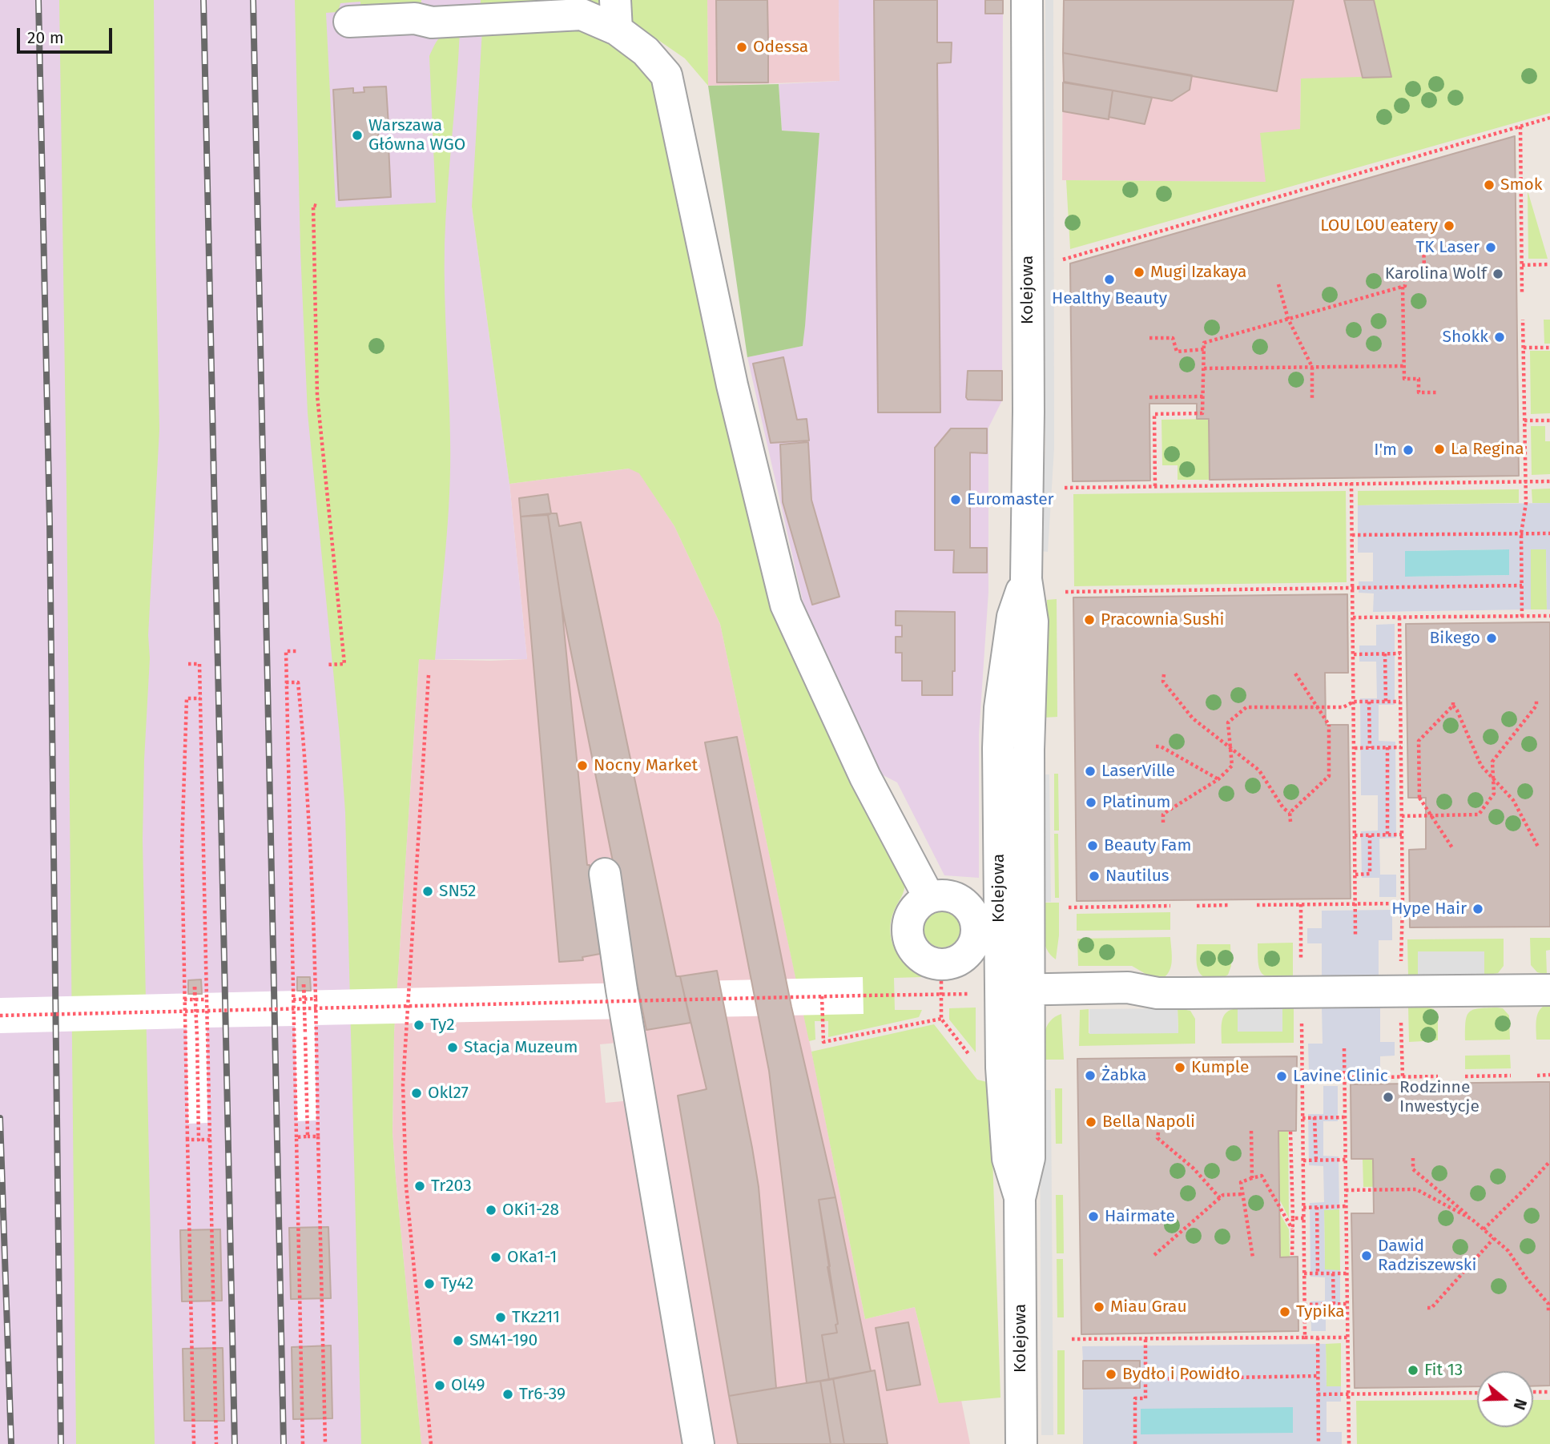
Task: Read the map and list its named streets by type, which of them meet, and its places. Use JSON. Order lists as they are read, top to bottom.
{
  "streets": {
    "street": ["Kolejowa"]
  },
  "places": [
    "Odessa",
    "Warszawa Główna WGO",
    "Smok",
    "LOU LOU eatery",
    "TK Laser",
    "Mugi Izakaya",
    "Karolina Wolf",
    "Healthy Beauty",
    "Shokk",
    "La Regina",
    "I'm",
    "Euromaster",
    "Pracownia Sushi",
    "Bikego",
    "Nocny Market",
    "LaserVille",
    "Platinum",
    "Beauty Fam",
    "Nautilus",
    "SN52",
    "Hype Hair",
    "Ty2",
    "Stacja Muzeum",
    "Kumple",
    "Żabka",
    "Lavine Clinic",
    "Okl27",
    "Rodzinne Inwestycje",
    "Bella Napoli",
    "Tr203",
    "OKi1-28",
    "Hairmate",
    "Dawid Radziszewski",
    "OKa1-1",
    "Ty42",
    "Miau Grau",
    "Typika",
    "TKz211",
    "SM41-190",
    "Fit 13",
    "Bydło i Powidło",
    "Ol49",
    "Tr6-39"
  ],
  "scale_bar": "20 m",
  "north": "right"
}
